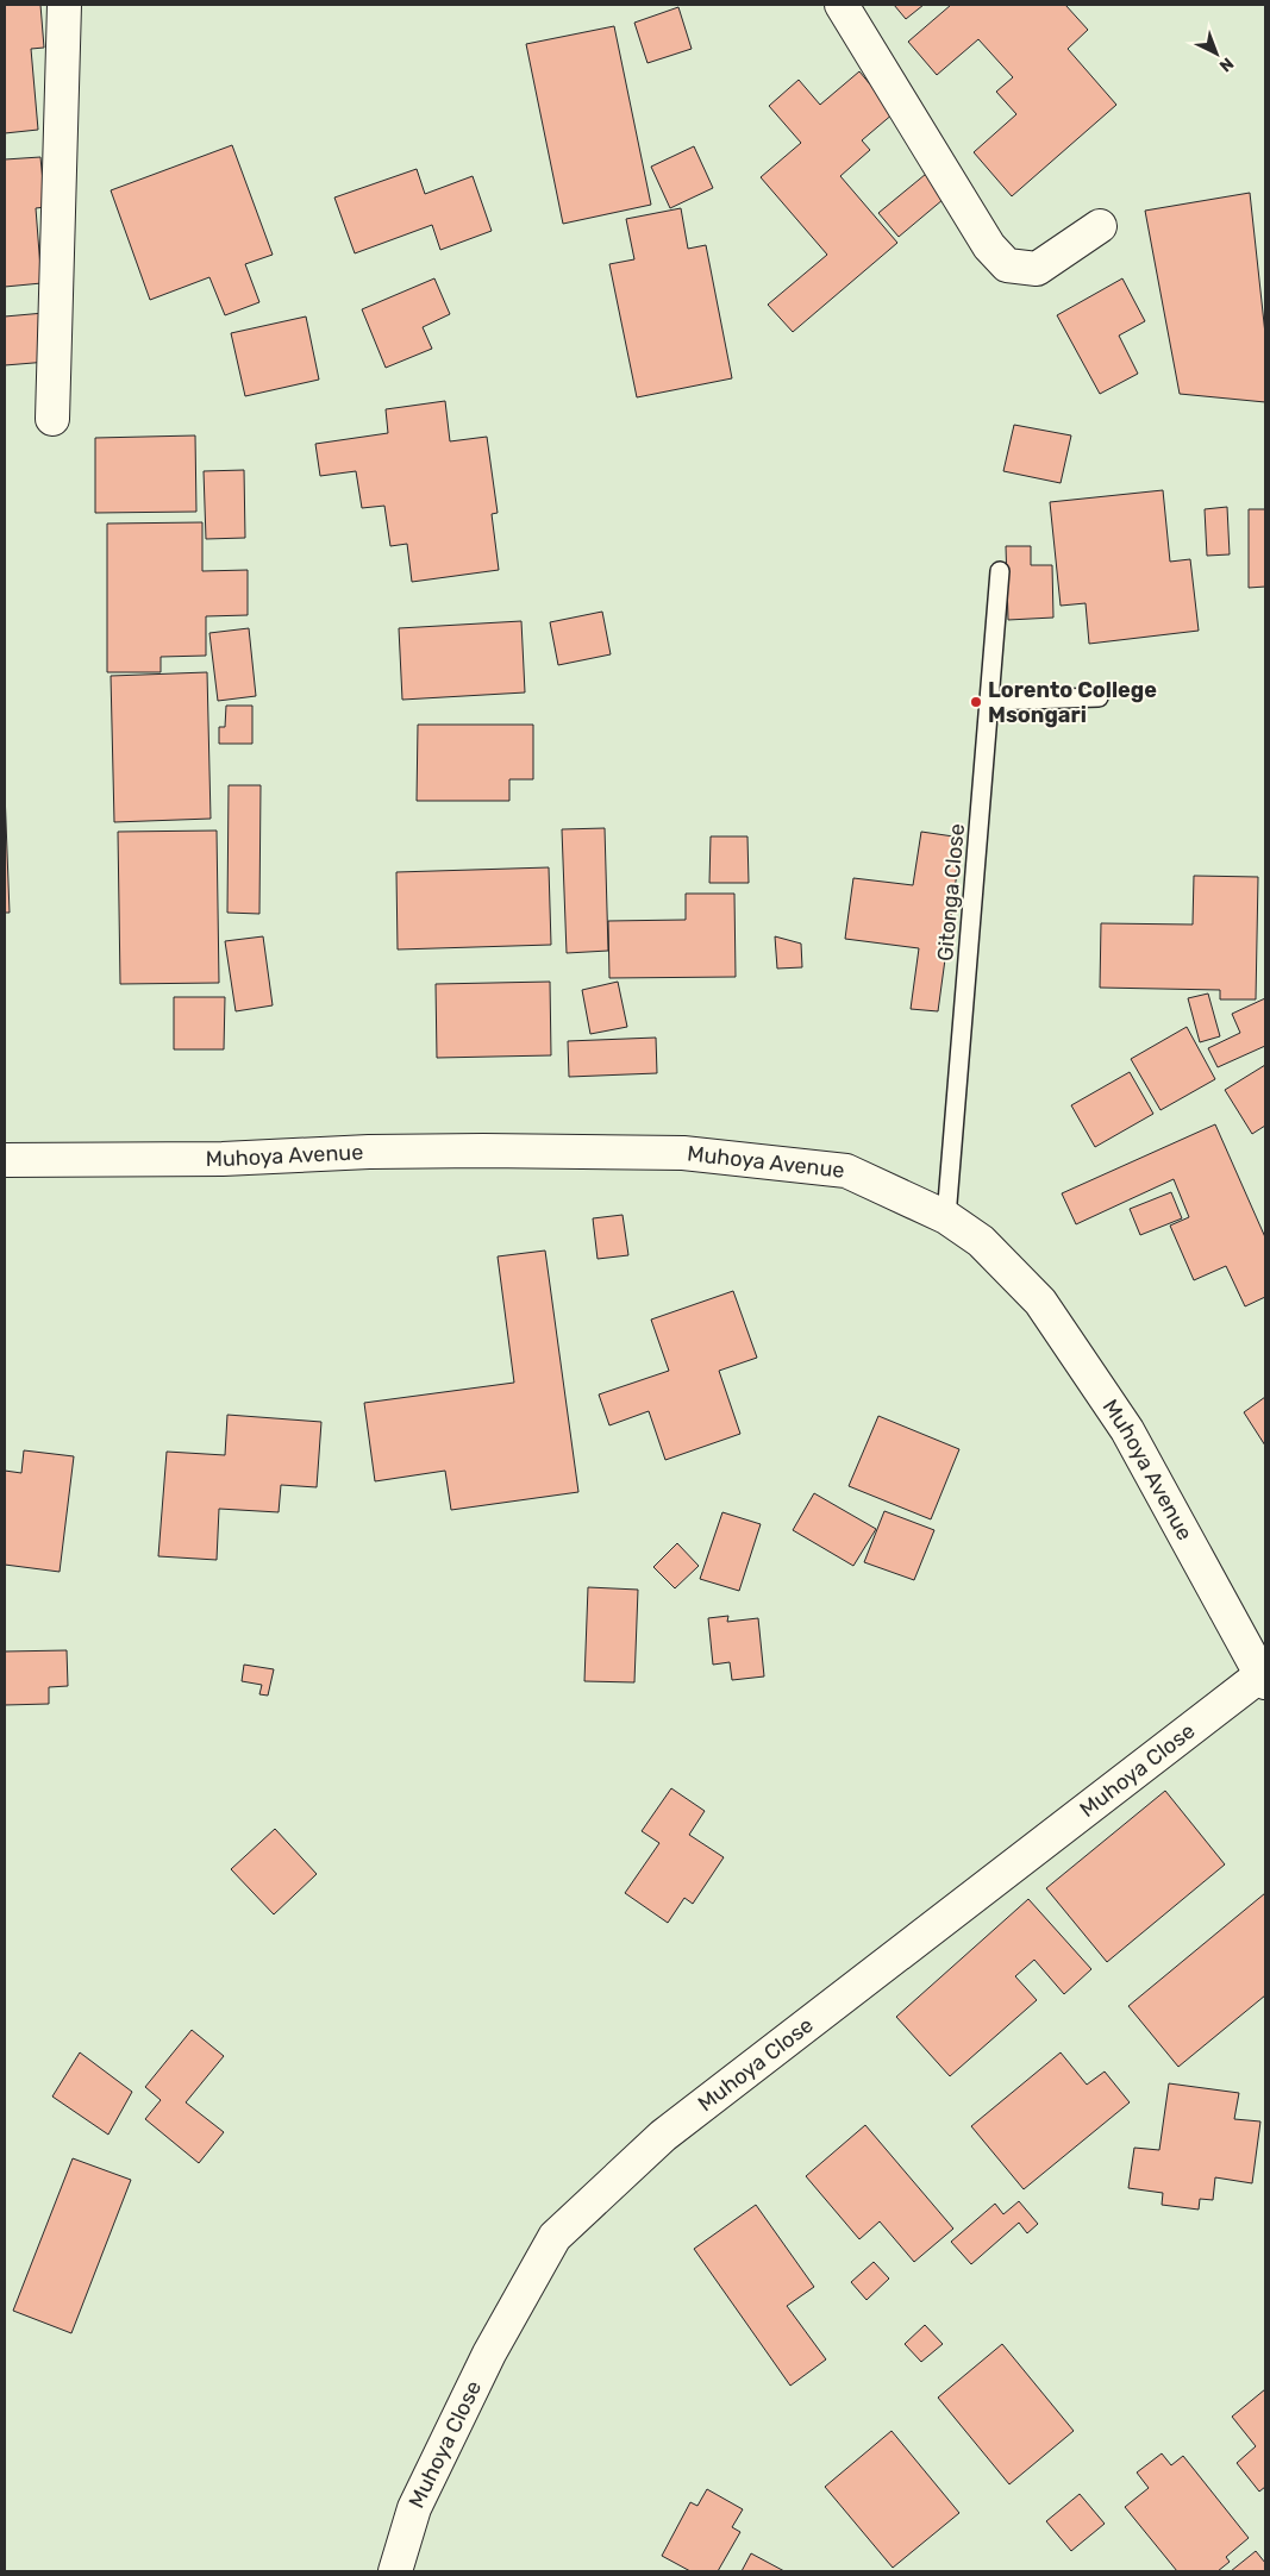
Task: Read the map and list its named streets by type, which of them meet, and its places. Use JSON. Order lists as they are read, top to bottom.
{
  "streets": {
    "street": ["Muhoya Avenue", "Muhoya Close"],
    "lane": ["Gitonga Close"]
  },
  "crossings": [
    ["Gitonga Close", "Muhoya Avenue"],
    ["Muhoya Avenue", "Muhoya Close"]
  ],
  "places": ["Lorento College Msongari"],
  "north": "bottom right"
}
